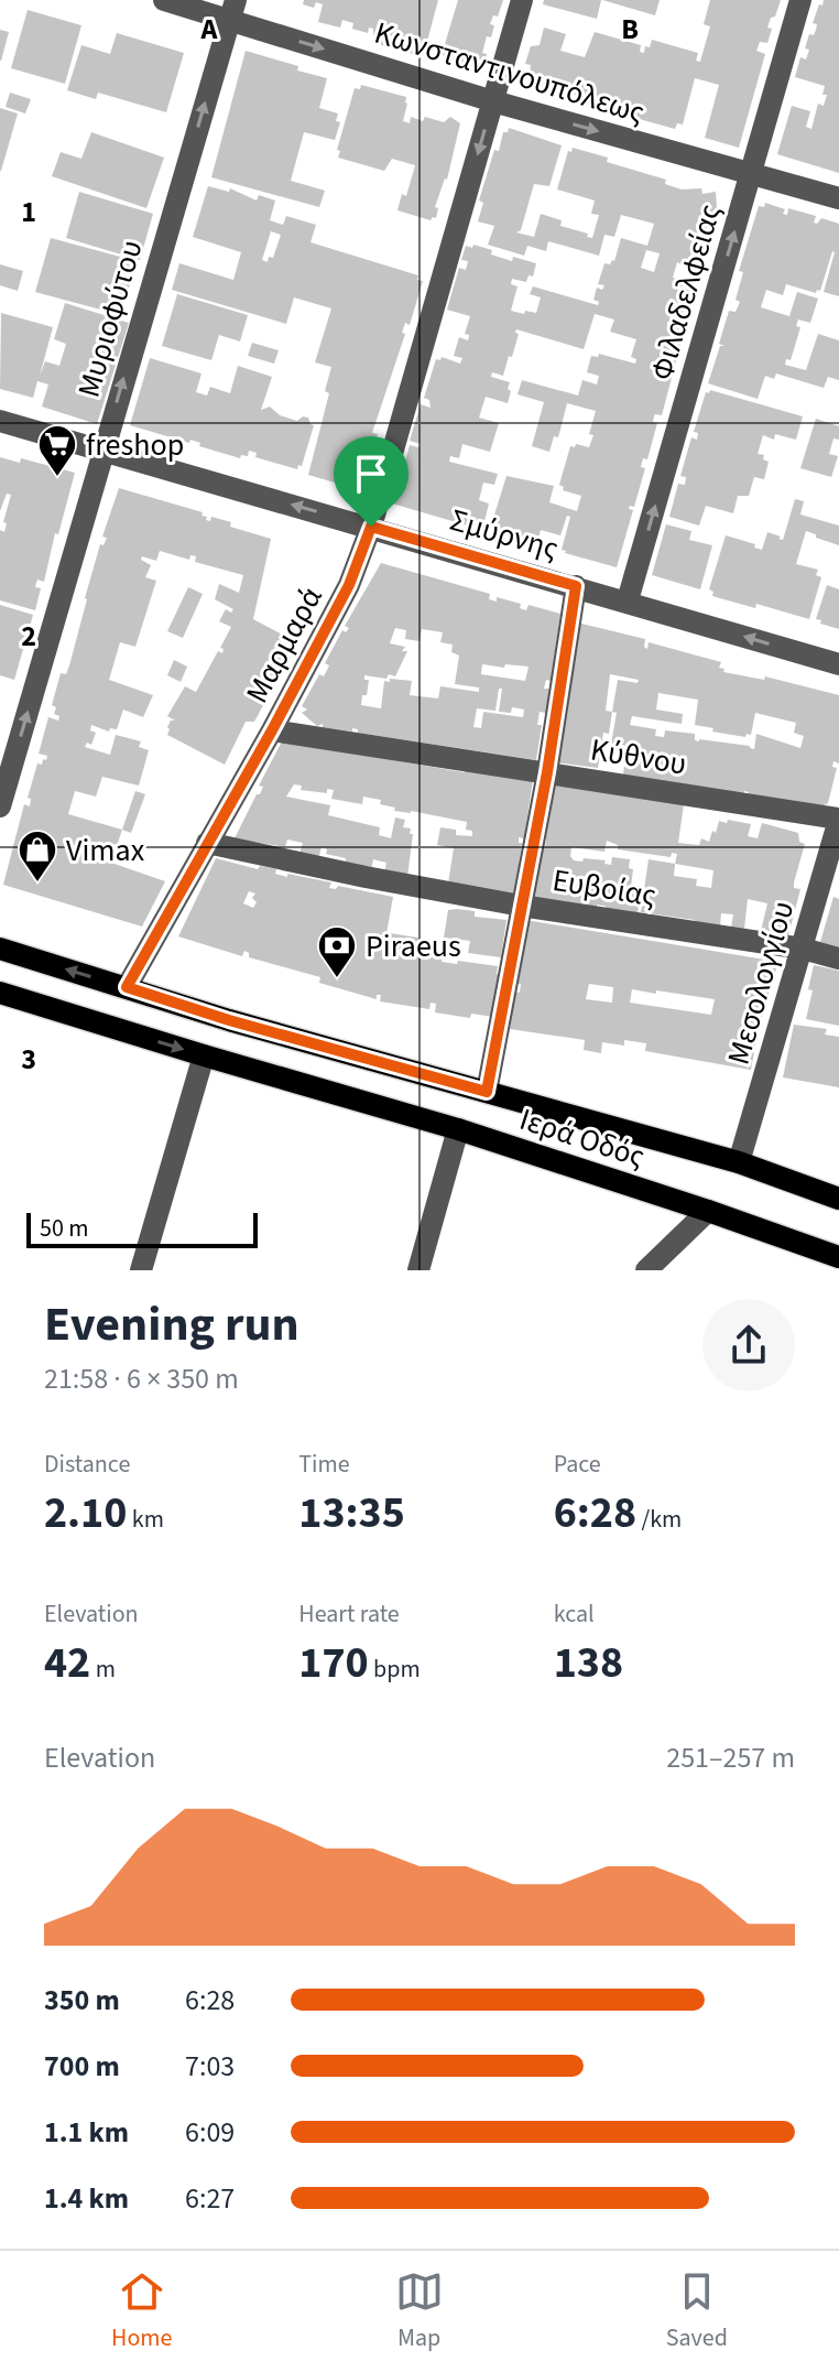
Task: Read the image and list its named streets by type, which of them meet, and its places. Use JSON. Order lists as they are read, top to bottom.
{
  "streets": {
    "main road": ["Ιερά Οδός"],
    "street": [
      "Κωνσταντινουπόλεως",
      "Φιλαδελφείας",
      "Μυριοφύτου",
      "Σμύρνης",
      "Μαρμαρά",
      "Κύθνου",
      "Ευβοίας",
      "Μεσολογγίου"
    ]
  },
  "crossings": [
    ["Κωνσταντινουπόλεως", "Φιλαδελφείας"],
    ["Κωνσταντινουπόλεως", "Μυριοφύτου"],
    ["Κωνσταντινουπόλεως", "Μαρμαρά"],
    ["Φιλαδελφείας", "Σμύρνης"],
    ["Μυριοφύτου", "Σμύρνης"],
    ["Σμύρνης", "Μαρμαρά"],
    ["Μαρμαρά", "Κύθνου"],
    ["Μαρμαρά", "Ευβοίας"],
    ["Μαρμαρά", "Ιερά Οδός"],
    ["Κύθνου", "Μεσολογγίου"],
    ["Ευβοίας", "Μεσολογγίου"],
    ["Μεσολογγίου", "Ιερά Οδός"]
  ],
  "one_way": [
    "Κωνσταντινουπόλεως",
    "Φιλαδελφείας",
    "Μυριοφύτου",
    "Σμύρνης",
    "Μαρμαρά"
  ],
  "places": {
    "supermarket": ["freshop"],
    "shop": ["Vimax"],
    "bank": ["Piraeus"]
  },
  "scale_bar": "50 m",
  "page": {
    "scale": "50 m",
    "heading": ["Evening run", "21:58 · 6 × 350 m"],
    "stats": [
      ["Distance", "2.10 km"],
      ["Time", "13:35"],
      ["Pace", "6:28 /km"],
      ["Elevation", "42 m"],
      ["Heart rate", "170 bpm"],
      ["kcal", "138"]
    ],
    "chart": ["Elevation", "251–257 m"],
    "list": [
      {
        "name": "350 m",
        "note": "6:28"
      },
      {
        "name": "700 m",
        "note": "7:03"
      },
      {
        "name": "1.1 km",
        "note": "6:09"
      },
      {
        "name": "1.4 km",
        "note": "6:27"
      }
    ],
    "tabs": ["Home", "Map", "Saved"]
  },
  "grid": {
    "columns": ["A", "B"],
    "rows": ["1", "2", "3"]
  }
}
